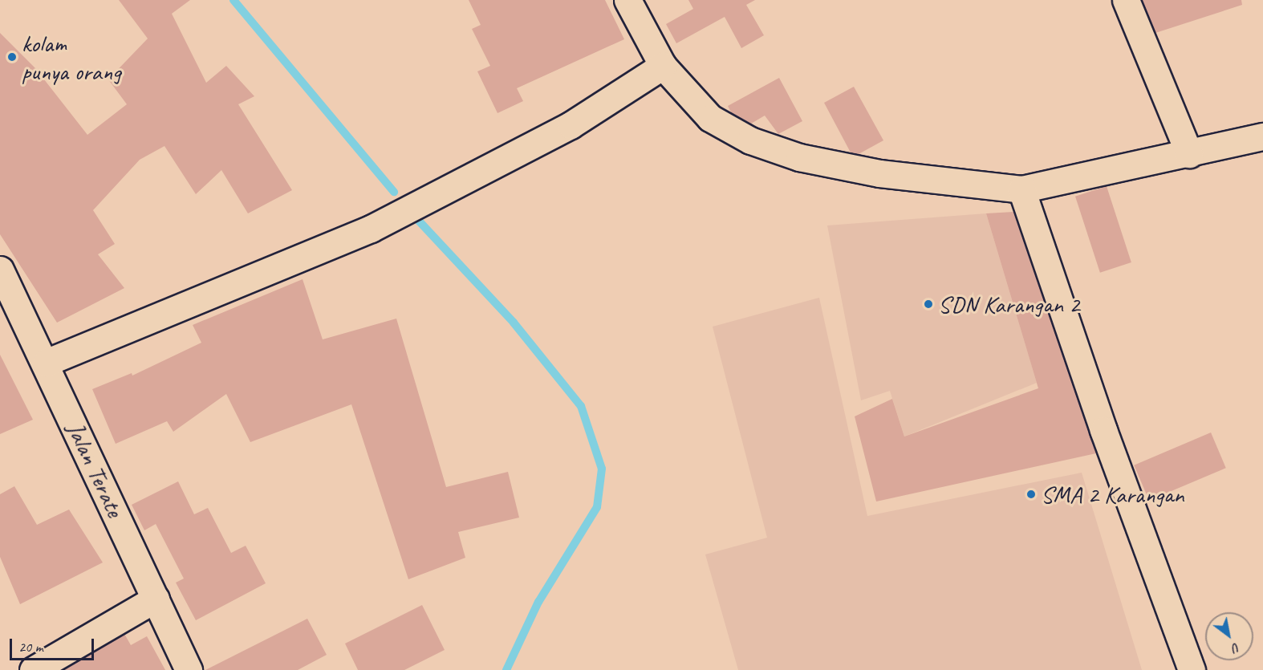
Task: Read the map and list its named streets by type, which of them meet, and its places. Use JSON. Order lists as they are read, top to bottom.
{
  "streets": {
    "street": ["Jalan Terate"]
  },
  "places": ["kolam punya orang", "SDN Karangan 2", "SMA 2 Karangan"],
  "scale_bar": "20 m",
  "north": "bottom right"
}
